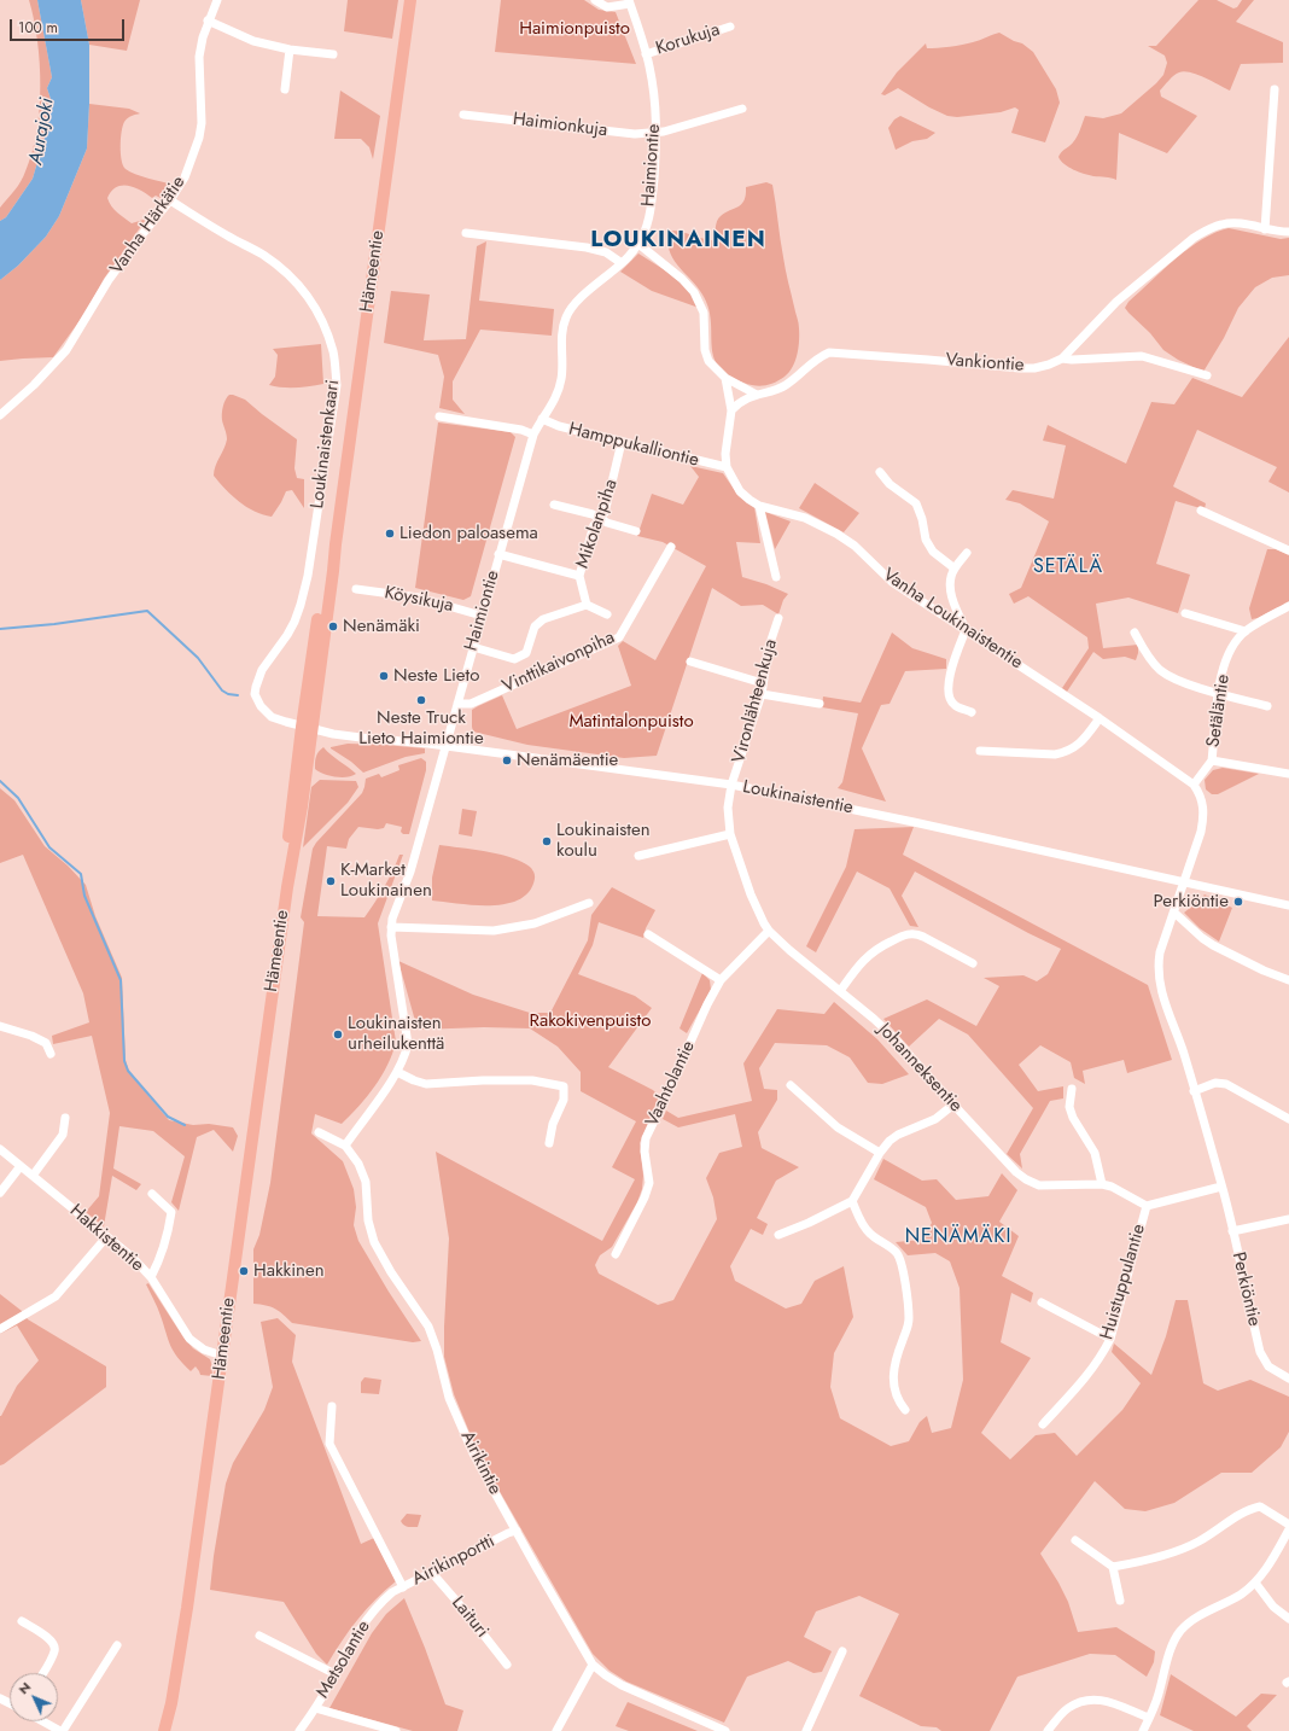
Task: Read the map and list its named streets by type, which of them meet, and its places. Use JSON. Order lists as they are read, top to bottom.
{
  "streets": {
    "highway": ["Hämeentie"],
    "street": [
      "Korukuja",
      "Haimionkuja",
      "Haimiontie",
      "Vanha Härkätie",
      "Vankiontie",
      "Loukinaistenkaari",
      "Hamppukalliontie",
      "Mikolanpiha",
      "Köysikuja",
      "Vanha Loukinaistentie",
      "Vinttikaivonpiha",
      "Vironlähteenkuja",
      "Setäläntie",
      "Loukinaistentie",
      "Johanneksentie",
      "Vaahtolantie",
      "Hakkistentie",
      "Huistuppulantie",
      "Perkiöntie",
      "Airikintie",
      "Airikinportti",
      "Laituri",
      "Metsolantie"
    ]
  },
  "crossings": [
    ["Korukuja", "Haimiontie"],
    ["Haimionkuja", "Haimiontie"],
    ["Haimiontie", "Hamppukalliontie"],
    ["Haimiontie", "Köysikuja"],
    ["Haimiontie", "Vinttikaivonpiha"],
    ["Haimiontie", "Loukinaistentie"],
    ["Vanha Härkätie", "Loukinaistenkaari"],
    ["Hämeentie", "Loukinaistenkaari"],
    ["Hämeentie", "Loukinaistentie"],
    ["Hämeentie", "Hakkistentie"],
    ["Vankiontie", "Vanha Loukinaistentie"],
    ["Loukinaistenkaari", "Loukinaistentie"],
    ["Hamppukalliontie", "Mikolanpiha"],
    ["Hamppukalliontie", "Vanha Loukinaistentie"],
    ["Vironlähteenkuja", "Loukinaistentie"],
    ["Vironlähteenkuja", "Johanneksentie"],
    ["Loukinaistentie", "Johanneksentie"],
    ["Loukinaistentie", "Perkiöntie"],
    ["Johanneksentie", "Vaahtolantie"],
    ["Johanneksentie", "Huistuppulantie"],
    ["Airikintie", "Airikinportti"],
    ["Airikinportti", "Laituri"],
    ["Airikinportti", "Metsolantie"]
  ],
  "districts": ["LOUKINAINEN", "SETÄLÄ", "NENÄMÄKI"],
  "water": ["Aurajoki"],
  "parks": ["Haimionpuisto", "Matintalonpuisto", "Rakokivenpuisto"],
  "places": [
    "Liedon paloasema",
    "Nenämäki",
    "Neste Lieto",
    "Neste Truck Lieto Haimiontie",
    "Nenämäentie",
    "Loukinaisten koulu",
    "K-Market Loukinainen",
    "Perkiöntie",
    "Loukinaisten urheilukenttä",
    "Hakkinen"
  ],
  "scale_bar": "100 m",
  "north": "top left"
}
